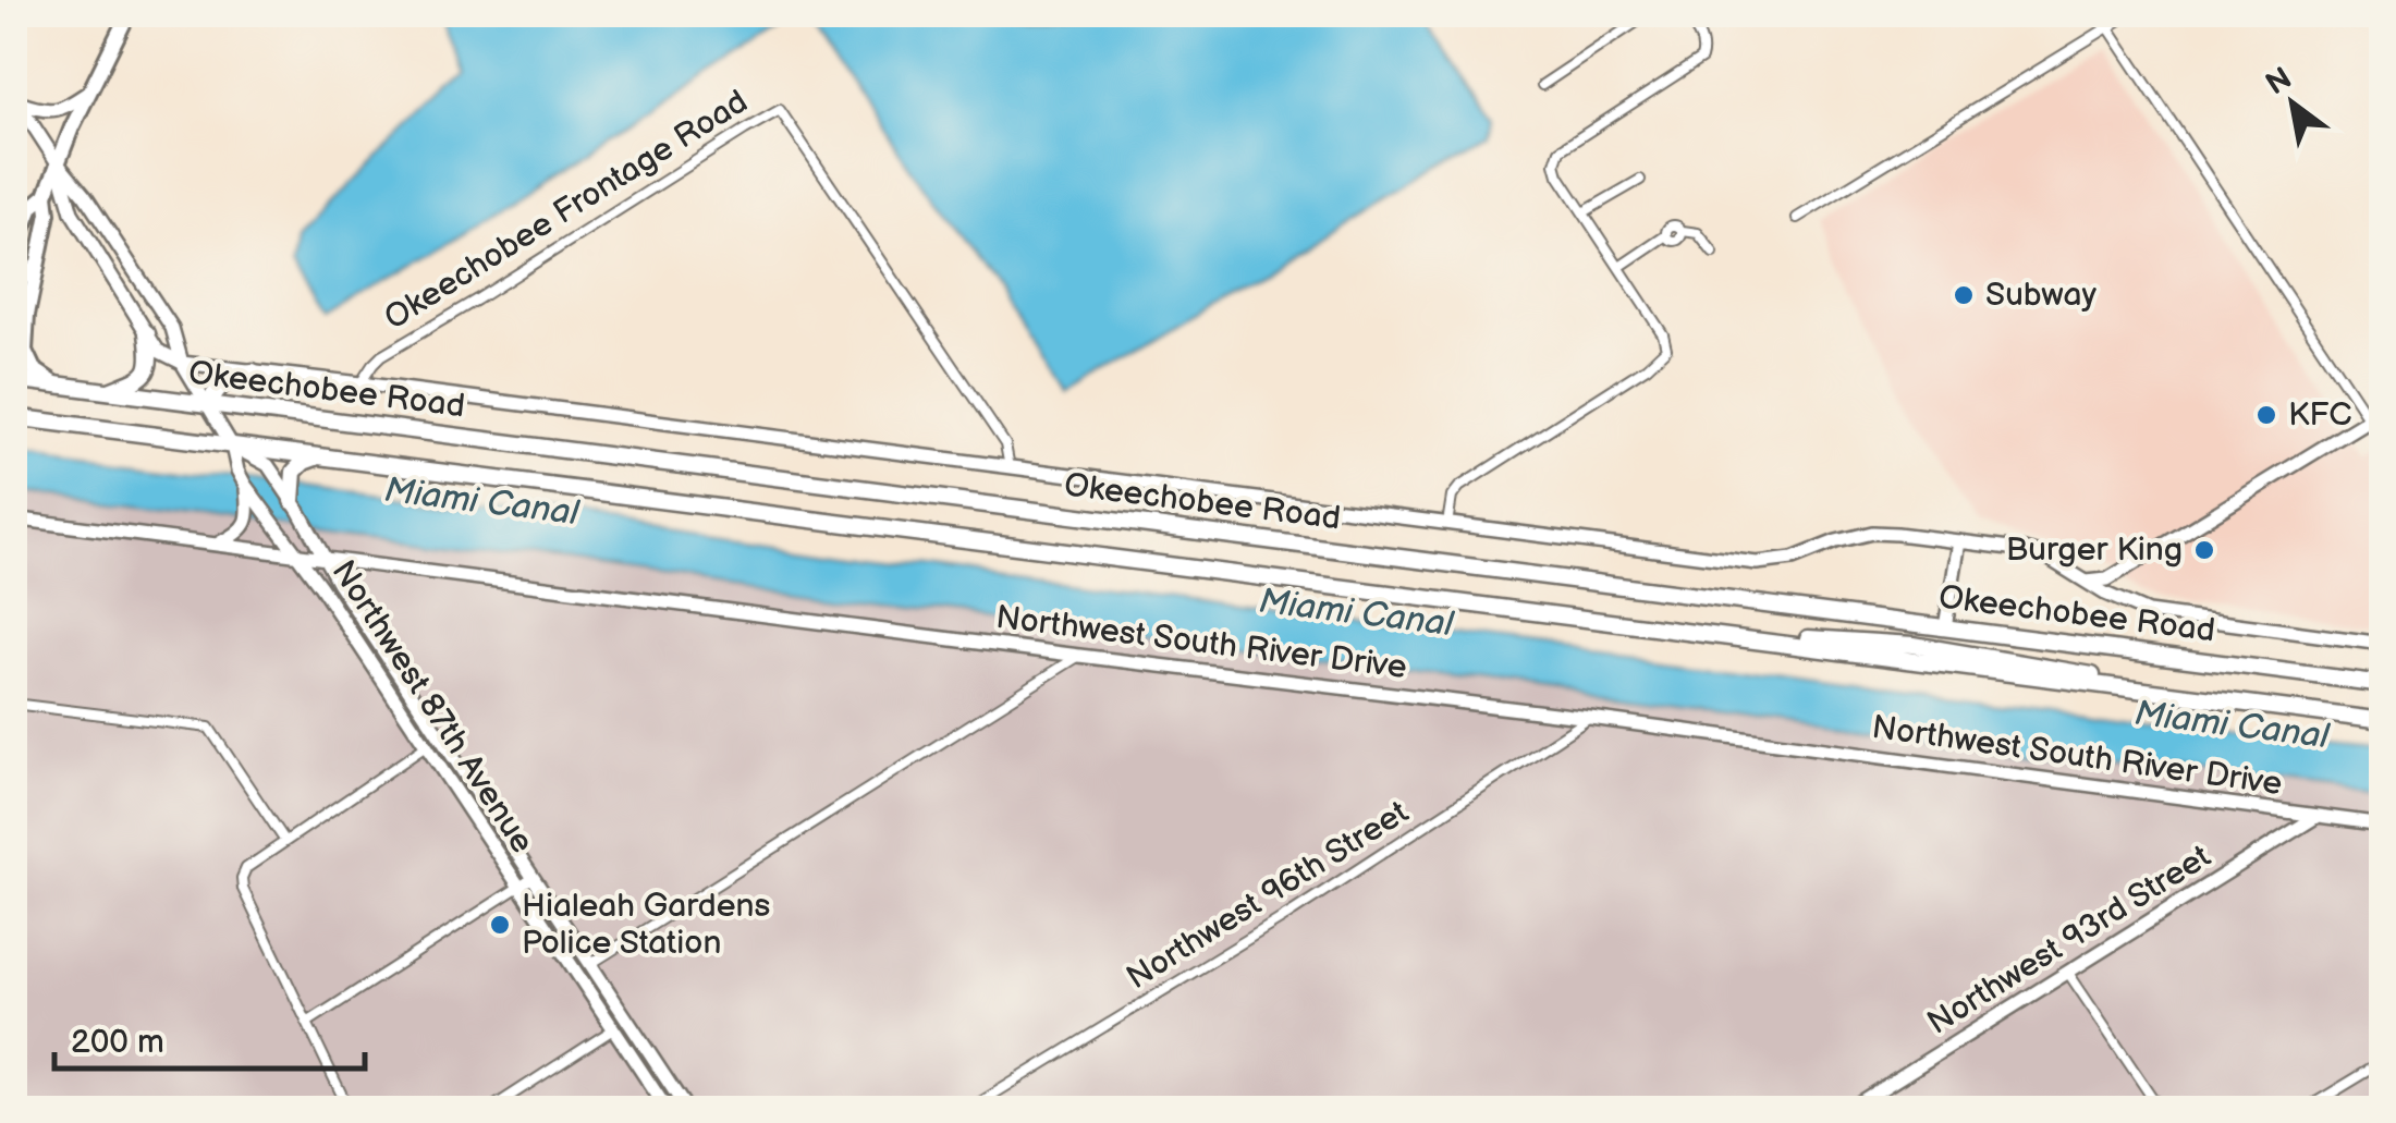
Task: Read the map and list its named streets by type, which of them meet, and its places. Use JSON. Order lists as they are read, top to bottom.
{
  "streets": {
    "highway": ["Okeechobee Road"],
    "street": [
      "Okeechobee Frontage Road",
      "Northwest South River Drive",
      "Northwest 87th Avenue",
      "Northwest 96th Street",
      "Northwest 93rd Street"
    ]
  },
  "crossings": [
    ["Okeechobee Road", "Northwest 87th Avenue"],
    ["Northwest South River Drive", "Northwest 87th Avenue"],
    ["Northwest South River Drive", "Northwest 96th Street"],
    ["Northwest South River Drive", "Northwest 93rd Street"]
  ],
  "water": ["Miami Canal"],
  "places": [
    "Subway",
    "KFC",
    "Burger King",
    "Hialeah Gardens Police Station"
  ],
  "scale_bar": "200 m",
  "north": "top left"
}
